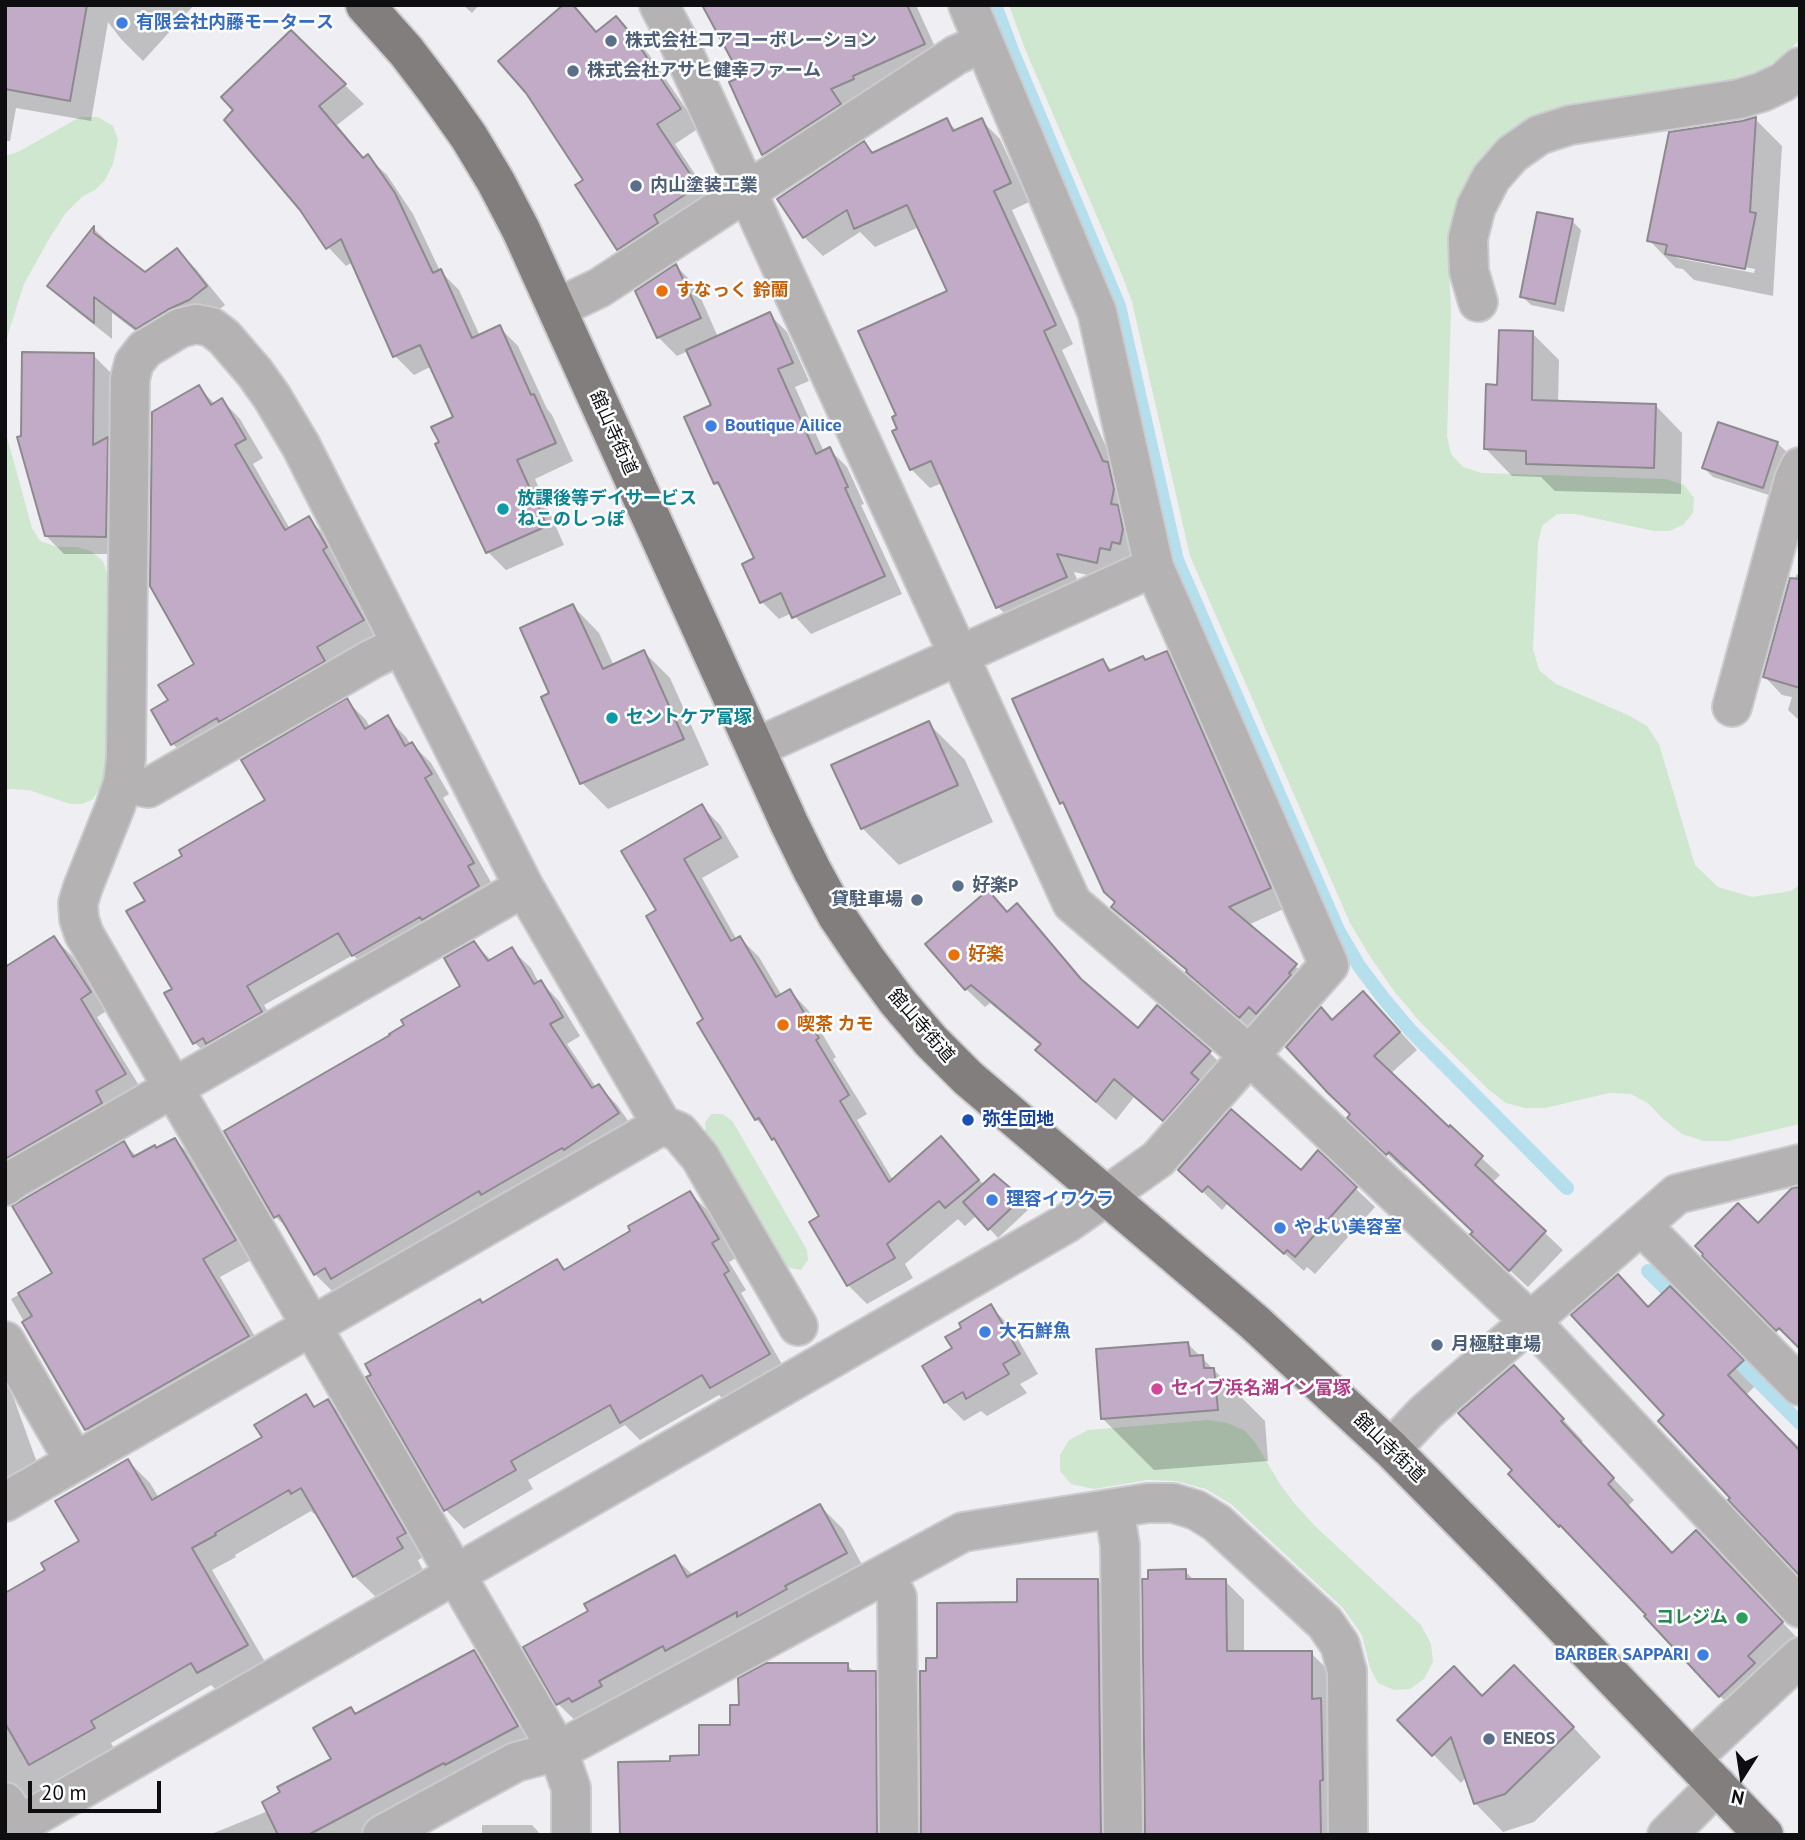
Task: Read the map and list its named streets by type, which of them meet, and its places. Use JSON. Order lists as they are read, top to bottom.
{
  "streets": {
    "main road": ["舘山寺街道"]
  },
  "places": [
    "有限会社内藤モータース",
    "株式会社コアコーポレーション",
    "株式会社アサヒ健幸ファーム",
    "内山塗装工業",
    "すなっく 鈴蘭",
    "Boutique Ailice",
    "放課後等デイサービス ねこのしっぽ",
    "セントケア富塚",
    "好楽P",
    "貸駐車場",
    "好楽",
    "喫茶 カモ",
    "弥生団地",
    "理容イワクラ",
    "やよい美容室",
    "大石鮮魚",
    "月極駐車場",
    "セイブ浜名湖イン富塚",
    "コレジム",
    "BARBER SAPPARI",
    "ENEOS"
  ],
  "scale_bar": "20 m",
  "north": "bottom"
}
